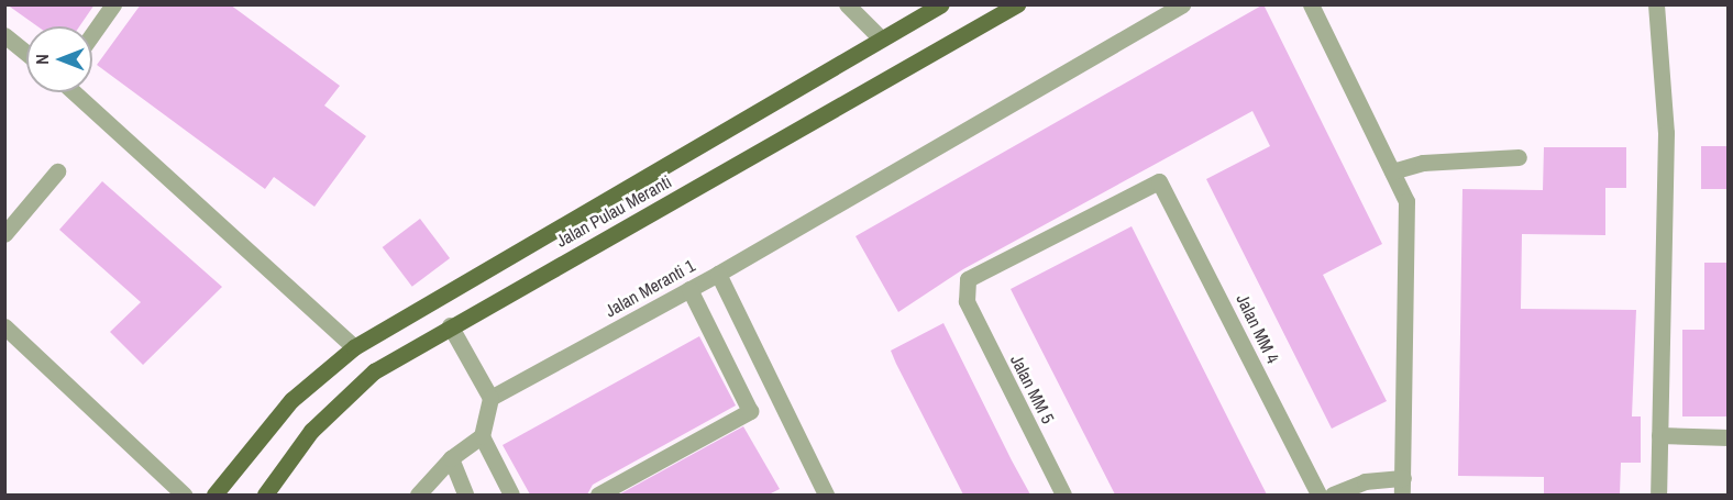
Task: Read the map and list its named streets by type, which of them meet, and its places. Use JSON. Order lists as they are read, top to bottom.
{
  "streets": {
    "main road": ["Jalan Pulau Meranti"],
    "street": ["Jalan Meranti 1", "Jalan MM 4", "Jalan MM 5"]
  },
  "crossings": [
    ["Jalan MM 4", "Jalan MM 5"]
  ],
  "north": "left"
}
